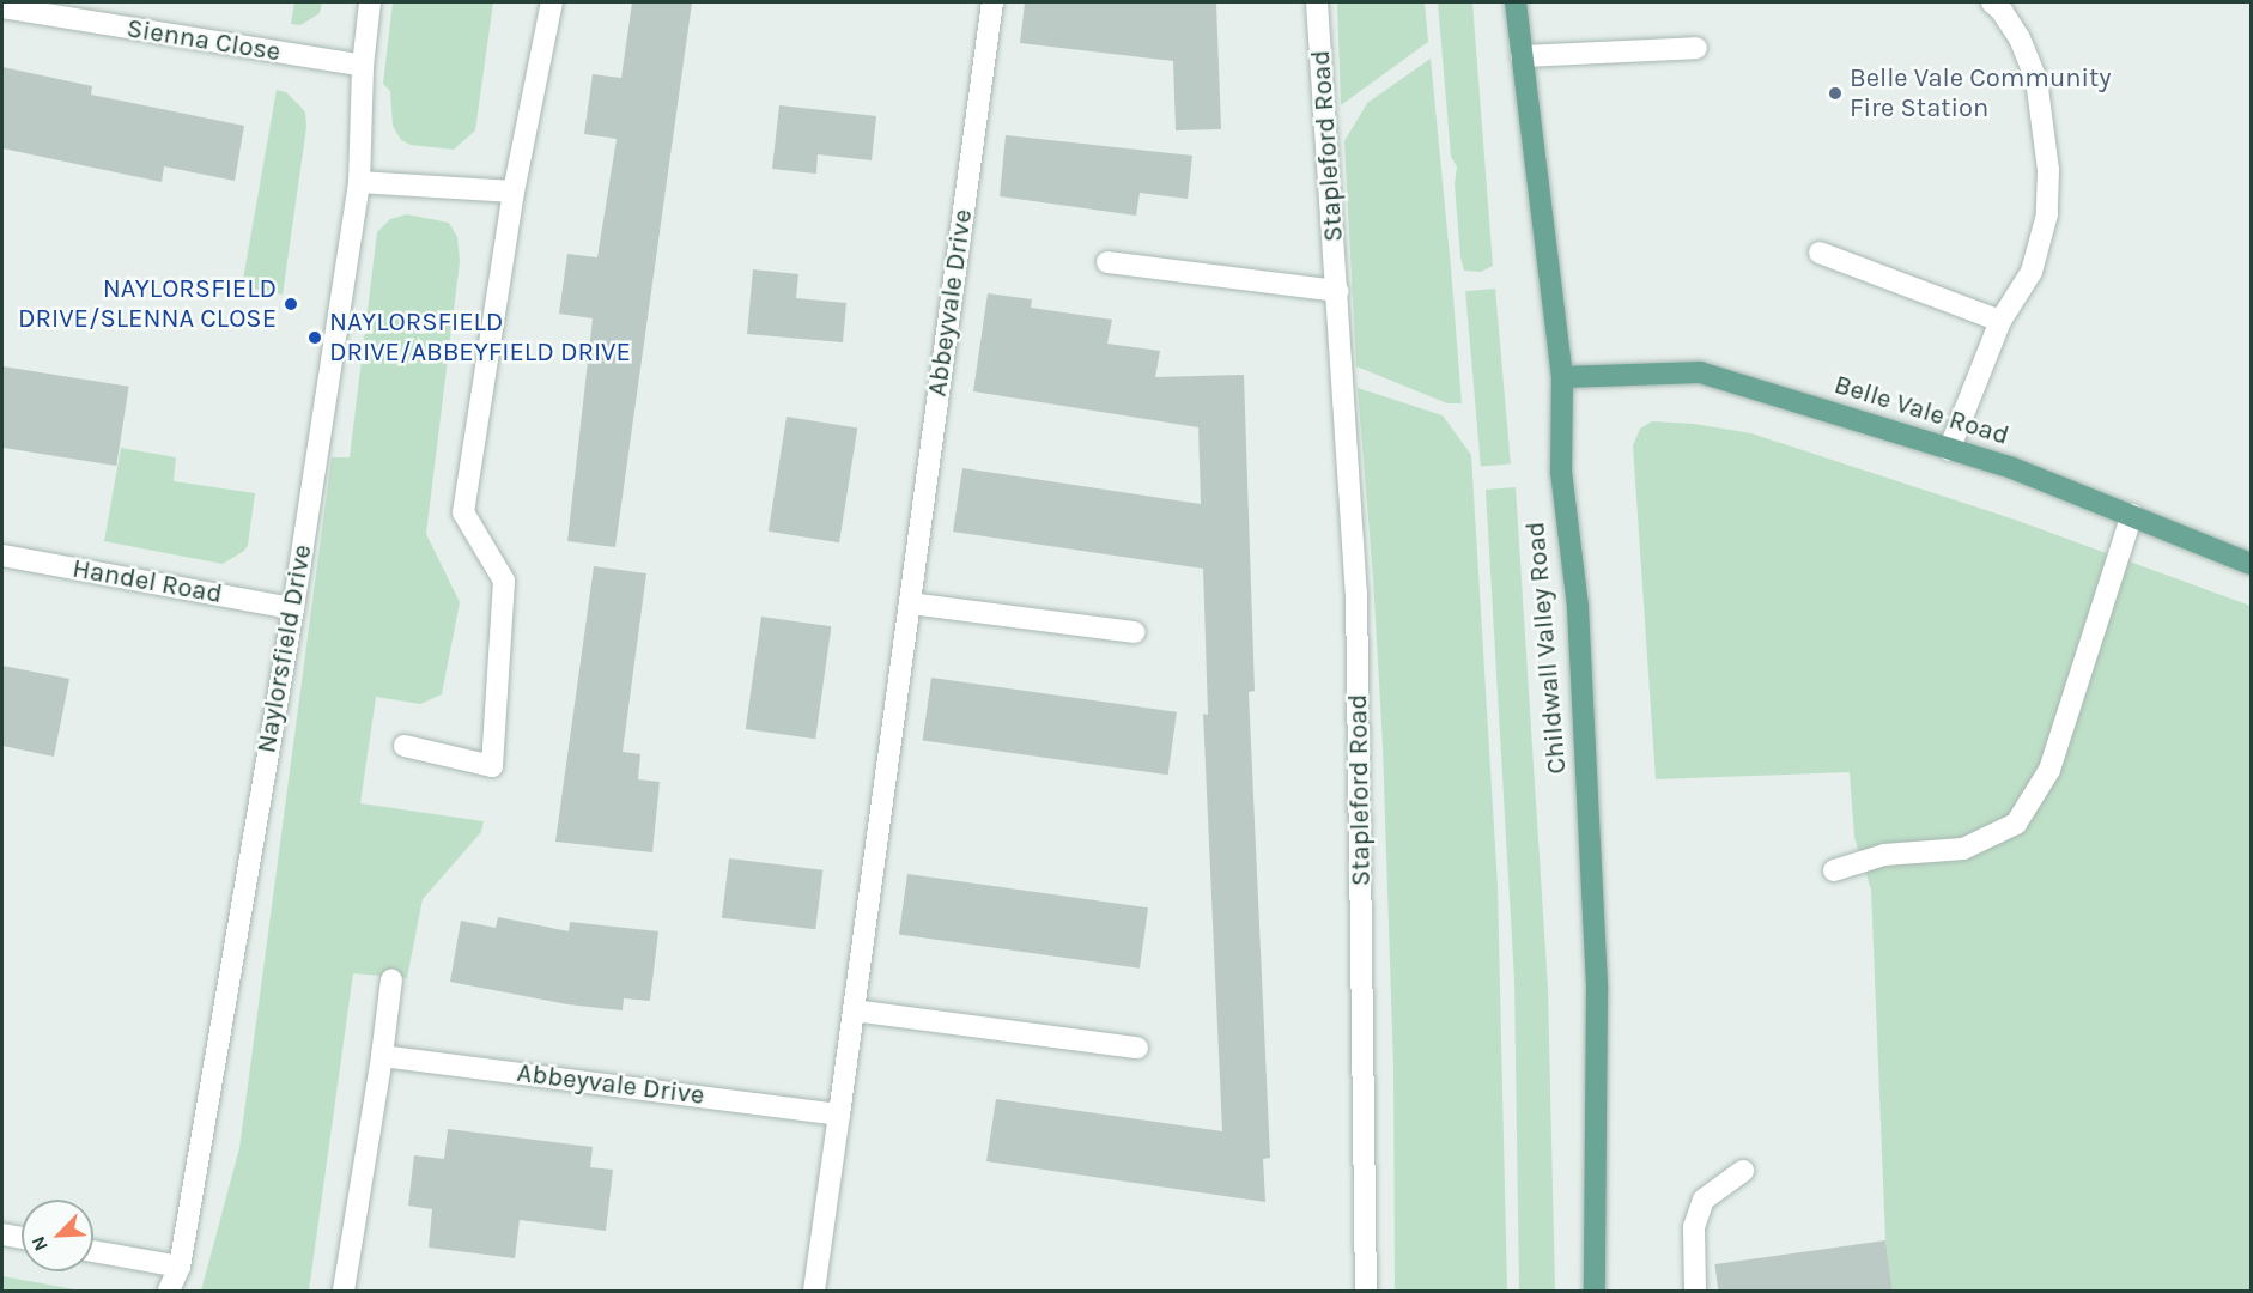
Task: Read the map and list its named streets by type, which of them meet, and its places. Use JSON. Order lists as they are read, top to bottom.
{
  "streets": {
    "main road": ["Belle Vale Road", "Childwall Valley Road"],
    "street": [
      "Sienna Close",
      "Stapleford Road",
      "Abbeyvale Drive",
      "Handel Road",
      "Naylorsfield Drive"
    ]
  },
  "crossings": [
    ["Sienna Close", "Naylorsfield Drive"],
    ["Belle Vale Road", "Childwall Valley Road"],
    ["Handel Road", "Naylorsfield Drive"]
  ],
  "places": ["Belle Vale Community Fire Station", "NAYLORSFIELD DRIVE/SLENNA CLOSE", "NAYLORSFIELD DRIVE/ABBEYFIELD DRIVE"],
  "north": "bottom left"
}
